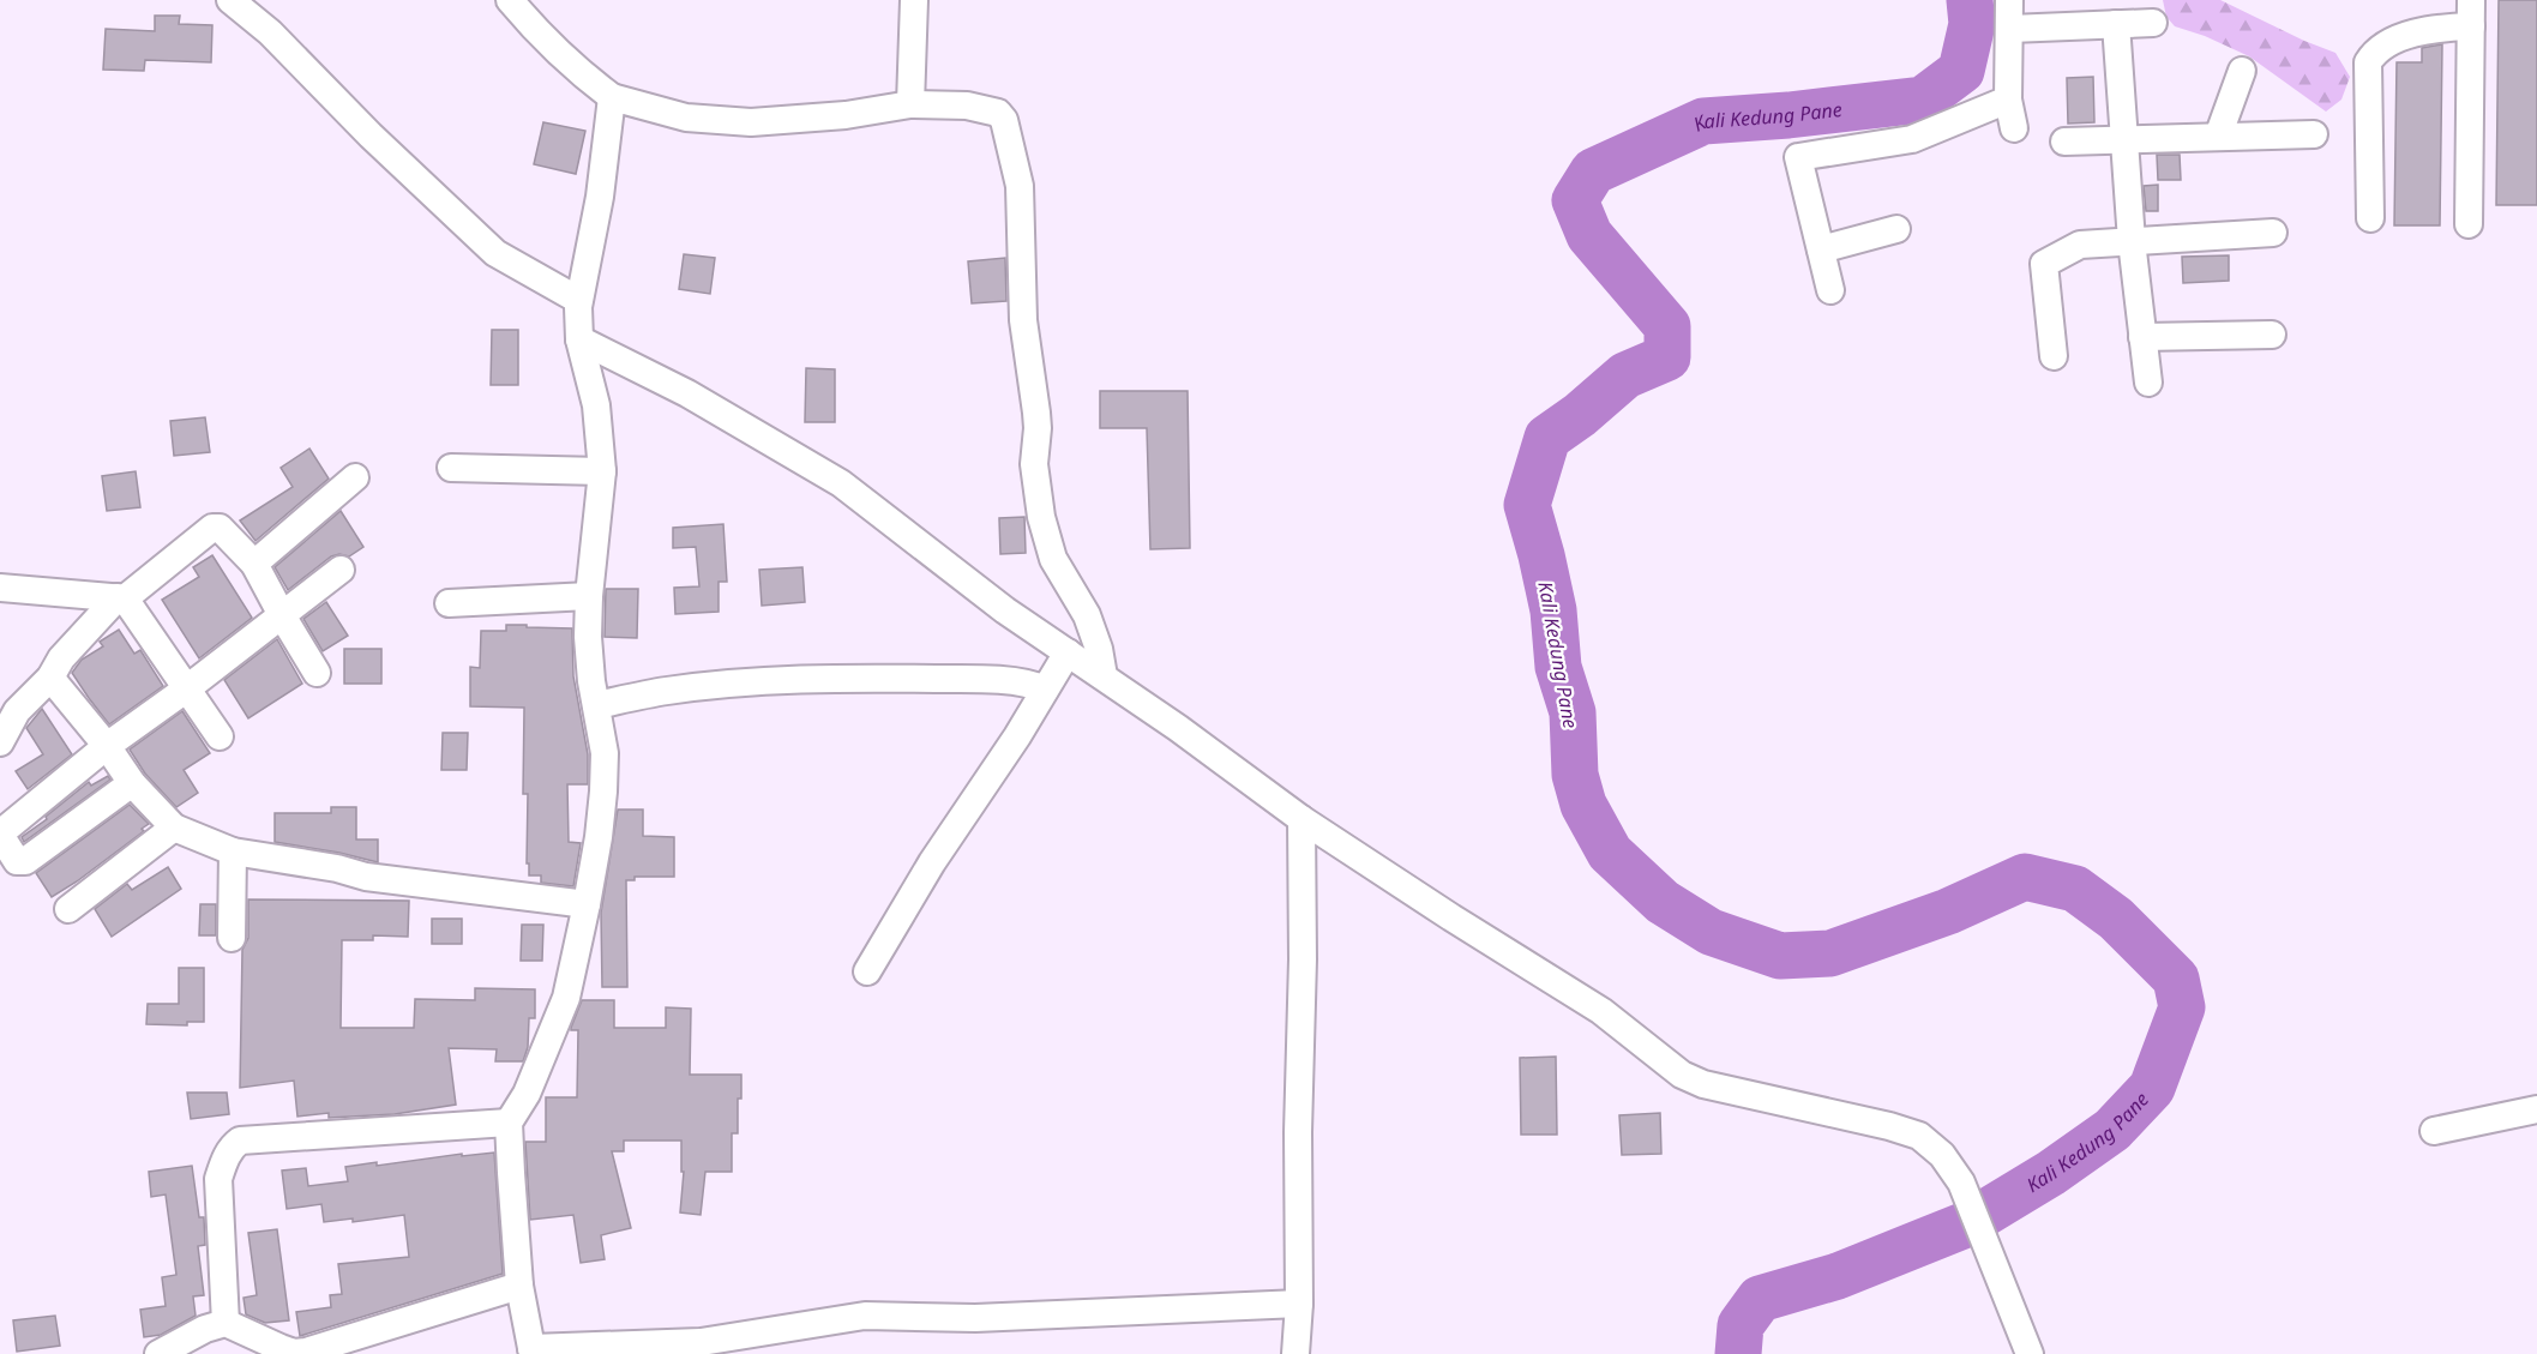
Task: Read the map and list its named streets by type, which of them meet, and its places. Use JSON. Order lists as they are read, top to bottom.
{
  "water": ["Kali Kedung Pane"]
}
